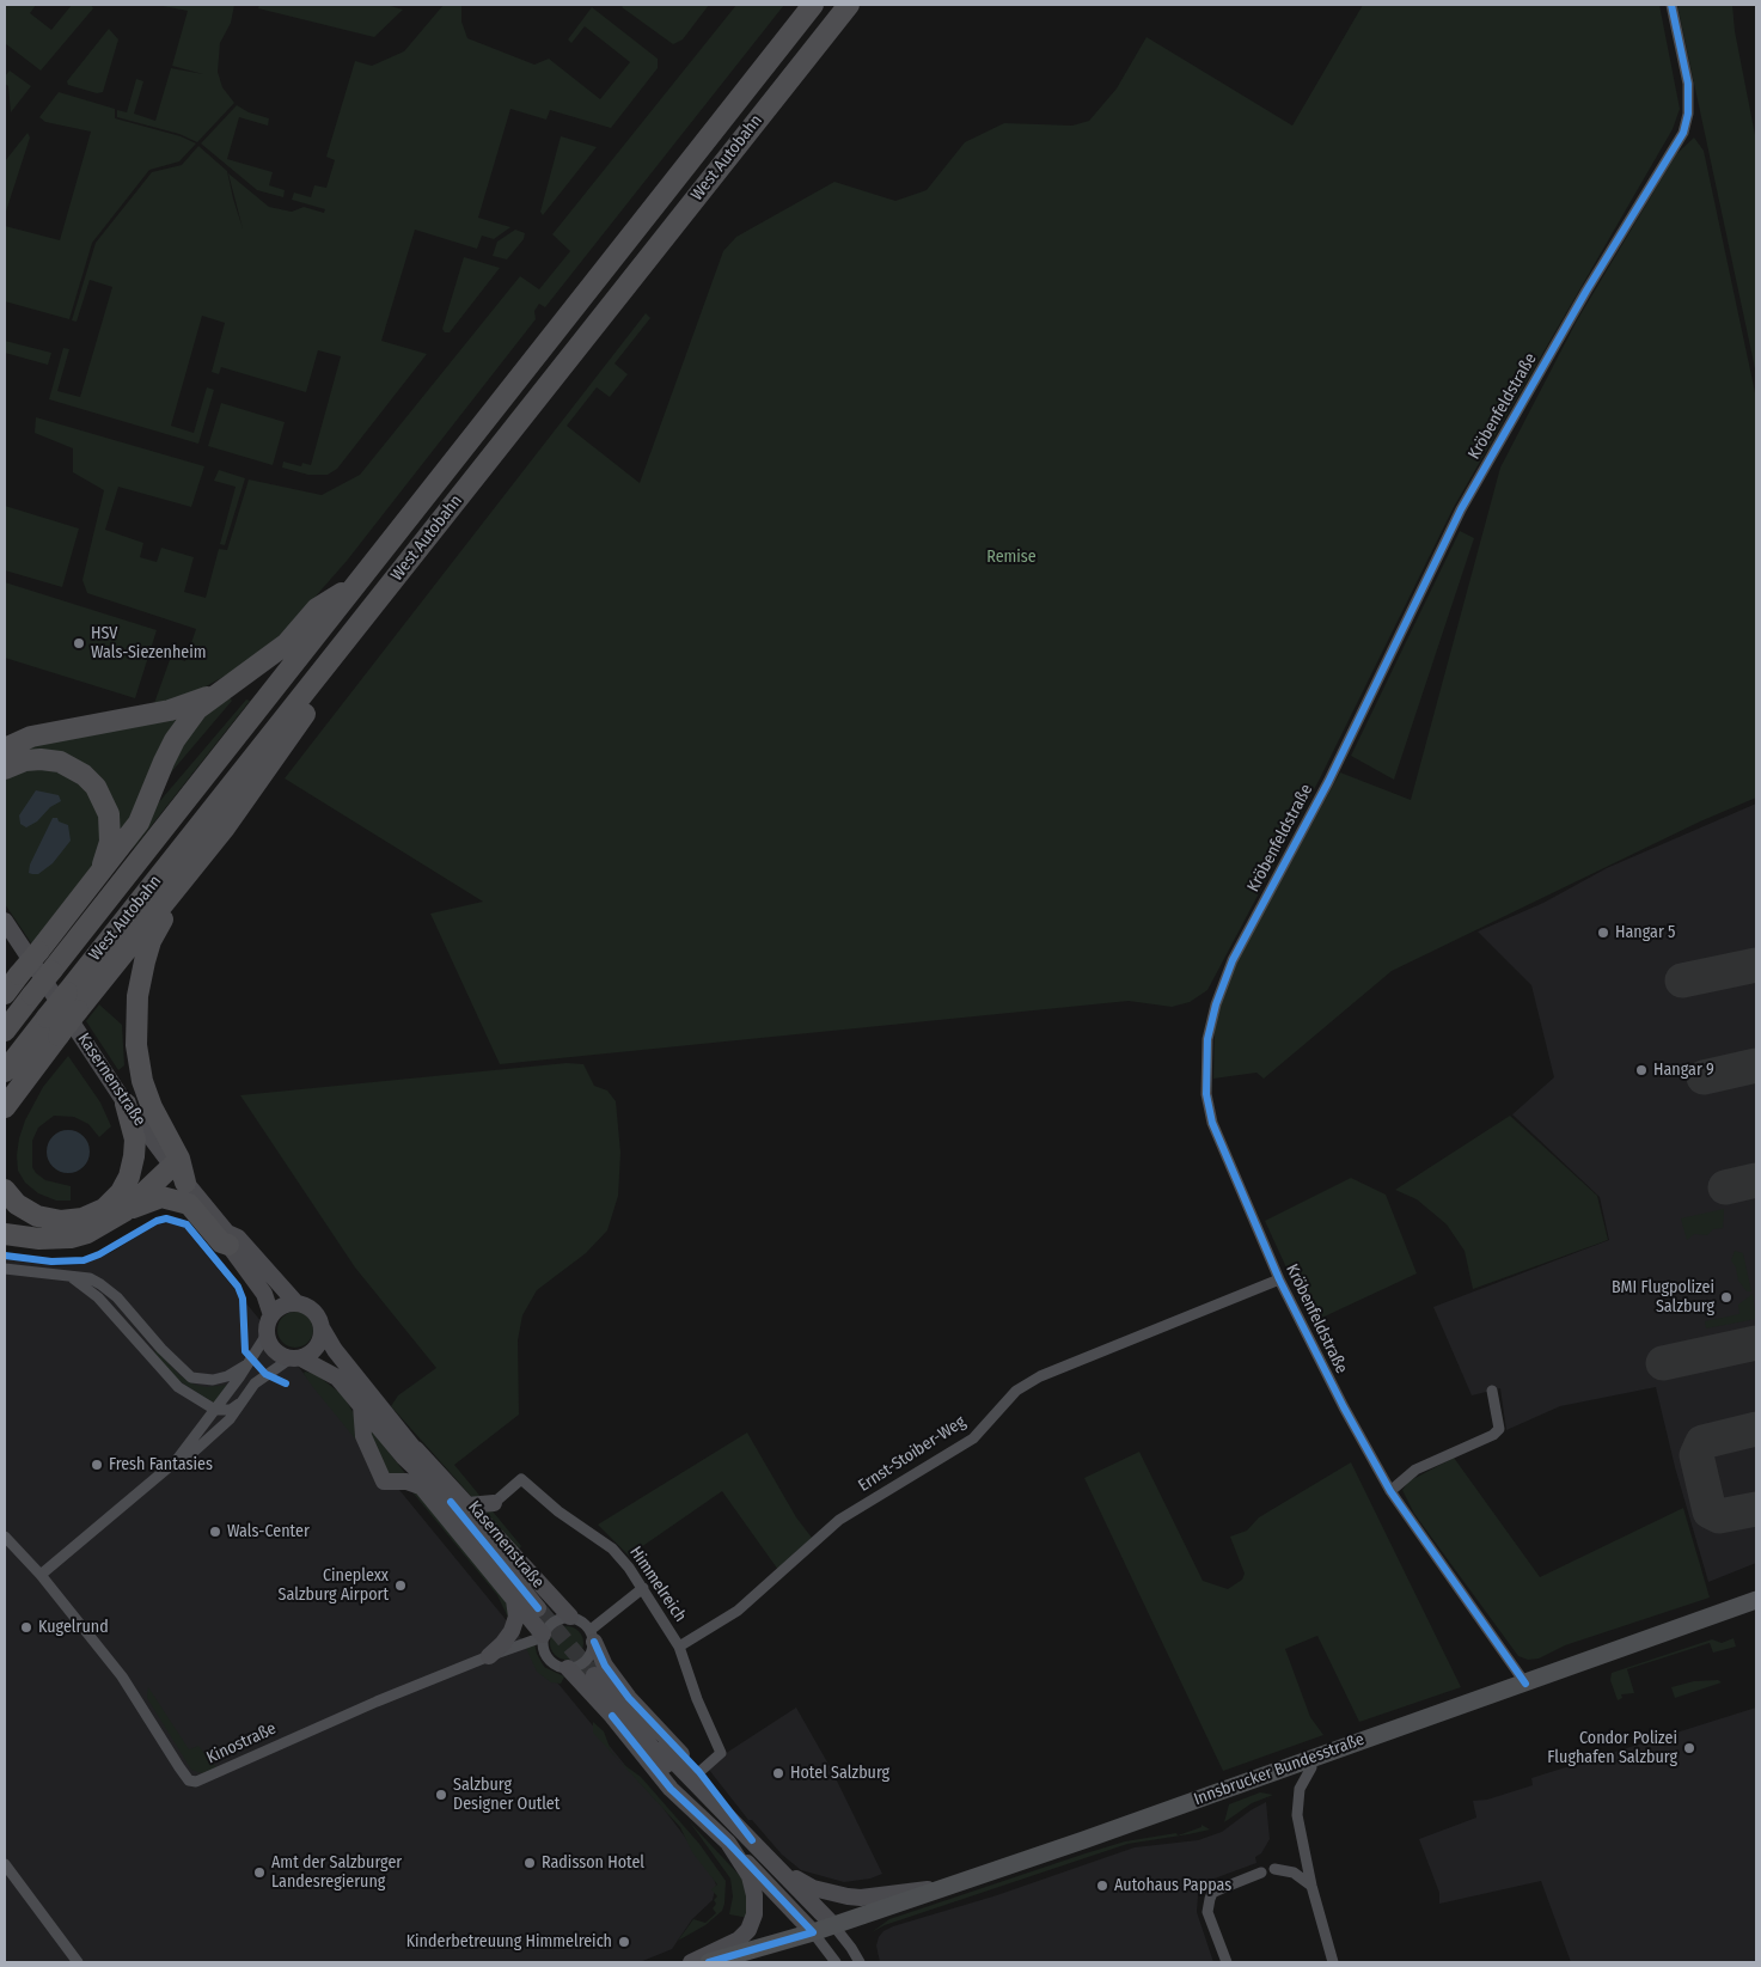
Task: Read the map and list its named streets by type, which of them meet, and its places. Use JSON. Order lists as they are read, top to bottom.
{
  "streets": {
    "highway": ["West Autobahn"],
    "main road": ["Kasernenstraße", "Innsbrucker Bundesstraße"],
    "street": [
      "Kröbenfeldstraße",
      "Ernst-Stoiber-Weg",
      "Himmelreich",
      "Kinostraße"
    ]
  },
  "crossings": [
    ["Kröbenfeldstraße", "Ernst-Stoiber-Weg"],
    ["Kröbenfeldstraße", "Innsbrucker Bundesstraße"],
    ["Ernst-Stoiber-Weg", "Himmelreich"]
  ],
  "parks": ["Remise"],
  "places": [
    "HSV Wals-Siezenheim",
    "Hangar 5",
    "Hangar 9",
    "BMI Flugpolizei Salzburg",
    "Fresh Fantasies",
    "Wals-Center",
    "Cineplexx Salzburg Airport",
    "Kugelrund",
    "Condor Polizei Flughafen Salzburg",
    "Hotel Salzburg",
    "Salzburg Designer Outlet",
    "Radisson Hotel",
    "Amt der Salzburger Landesregierung",
    "Autohaus Pappas",
    "Kinderbetreuung Himmelreich"
  ]
}
